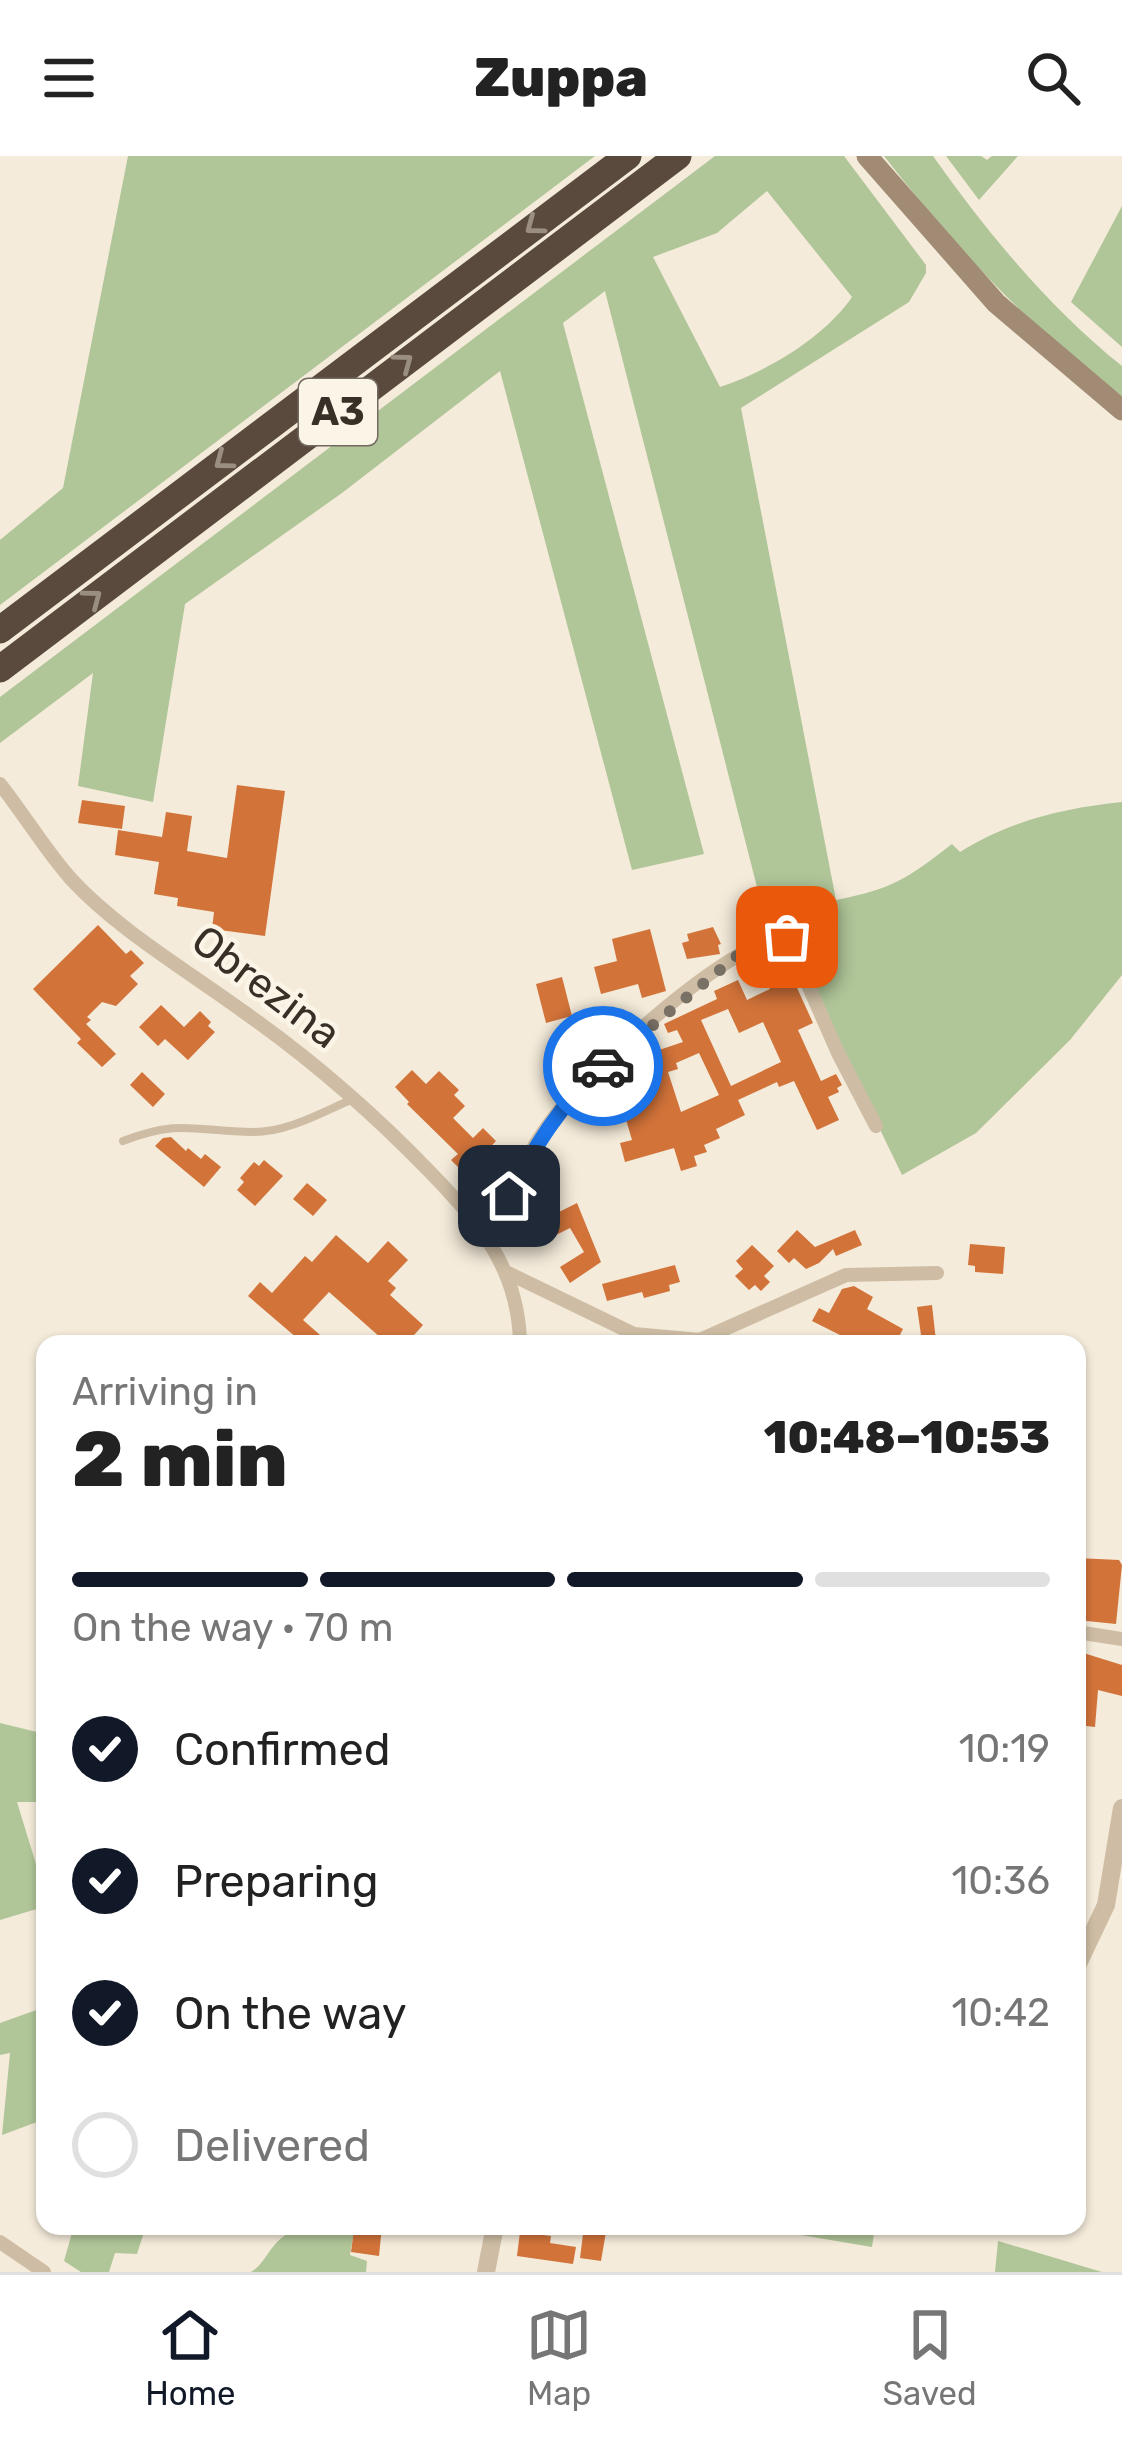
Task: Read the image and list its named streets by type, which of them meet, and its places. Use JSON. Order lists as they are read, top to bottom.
{
  "streets": {
    "highway": ["A3"],
    "street": ["Obrezina"]
  },
  "page": {
    "header": "Zuppa",
    "heading": ["2 min", "Arriving in", "10:48–10:53"],
    "bar": "On the way · 70 m",
    "list": [
      ["Confirmed", "10:19"],
      ["Preparing", "10:36"],
      ["On the way", "10:42"],
      "Delivered"
    ],
    "tabs": ["Home", "Map", "Saved"]
  }
}
